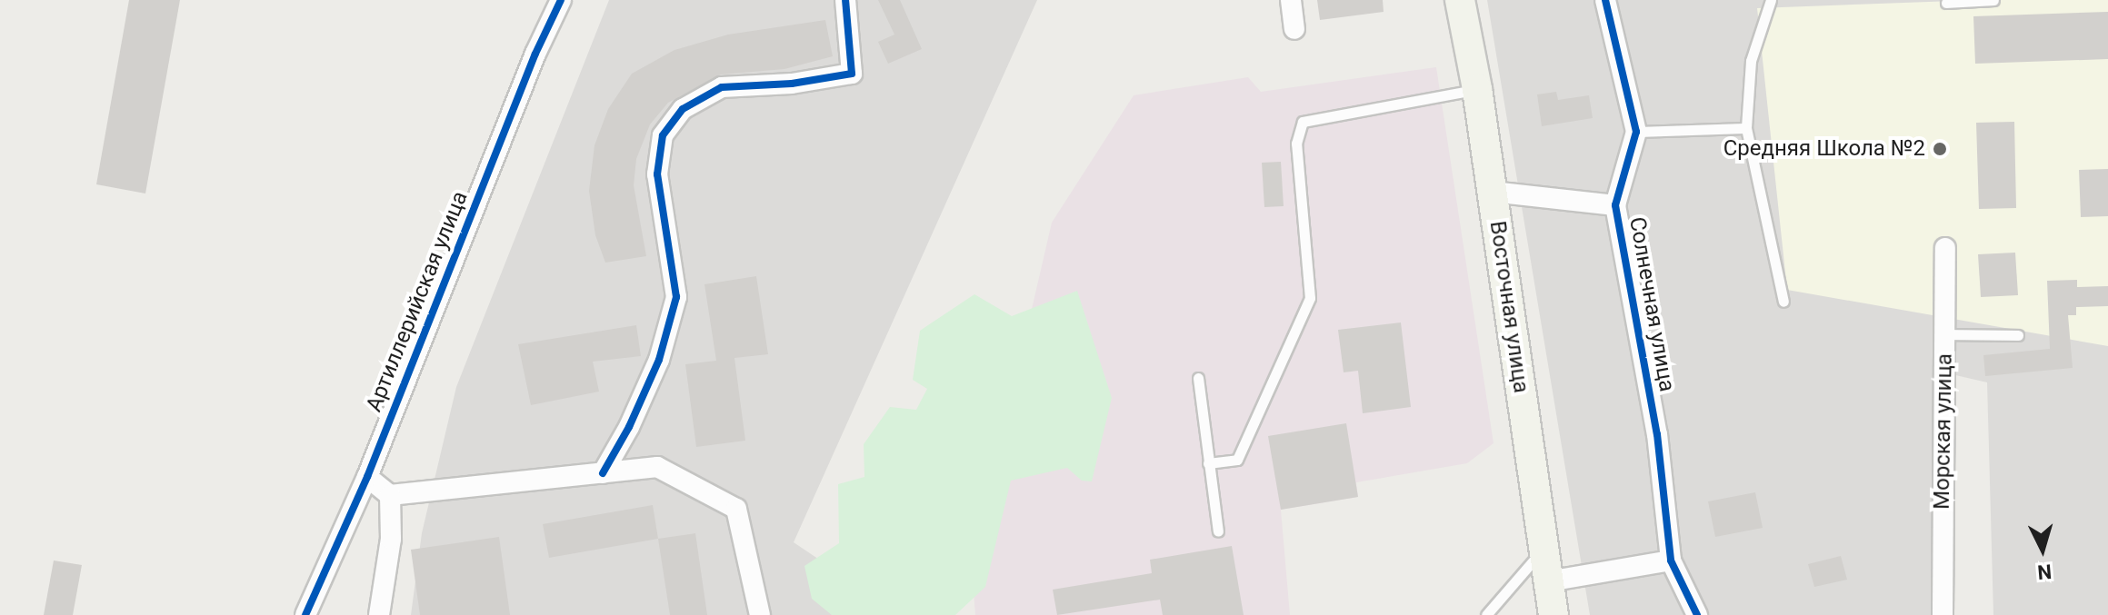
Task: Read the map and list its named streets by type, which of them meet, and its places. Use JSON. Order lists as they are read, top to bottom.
{
  "streets": {
    "street": [
      "Артиллерийская улица",
      "Солнечная улица",
      "Восточная улица",
      "Морская улица"
    ]
  },
  "places": ["Средняя Школа №2"],
  "north": "bottom"
}
